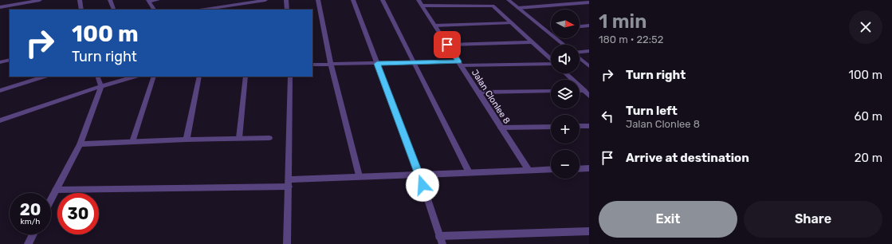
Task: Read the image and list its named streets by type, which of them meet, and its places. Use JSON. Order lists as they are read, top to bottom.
{
  "streets": {
    "street": ["Jalan Clonlee 8"]
  },
  "north": "right",
  "page": {
    "heading": ["1 min", "180 m · 22:52"],
    "map_buttons": ["+", "−"],
    "turn": ["100 m", "Turn right"],
    "list": [
      {
        "name": "Turn right",
        "value": "100 m"
      },
      {
        "name": "Turn left",
        "note": "Jalan Clonlee 8",
        "value": "60 m"
      },
      {
        "name": "Arrive at destination",
        "value": "20 m"
      }
    ],
    "speed": "20 km/h",
    "limit": "30",
    "buttons": ["Exit", "Share"]
  }
}
